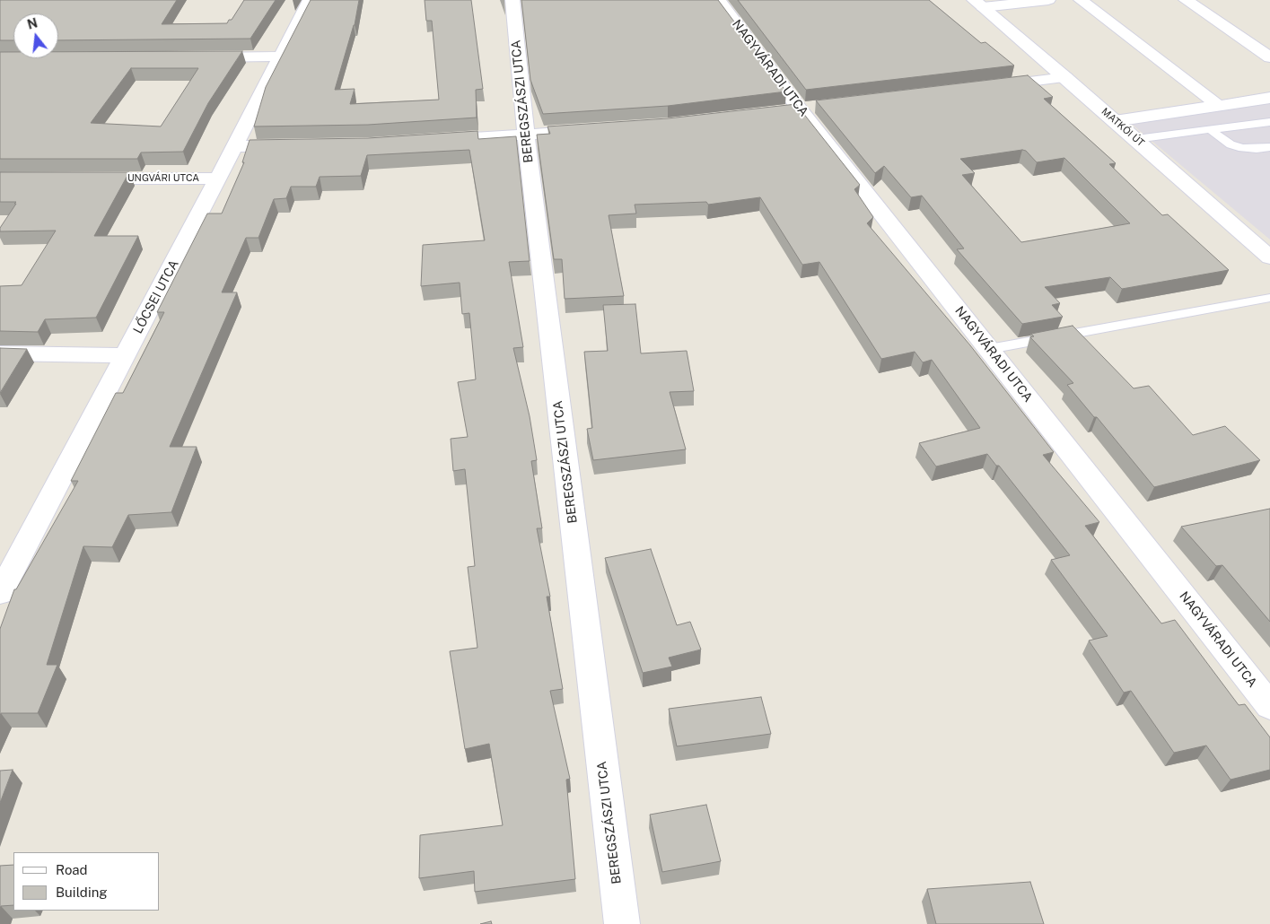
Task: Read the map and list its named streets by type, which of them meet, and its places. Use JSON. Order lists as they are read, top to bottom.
{
  "streets": {
    "street": [
      "NAGYVÁRADI UTCA",
      "BEREGSZÁSZI UTCA",
      "MATKÓI ÚT",
      "UNGVÁRI UTCA",
      "LŐCSEI UTCA"
    ]
  },
  "crossings": [
    ["UNGVÁRI UTCA", "LŐCSEI UTCA"]
  ],
  "legend": ["Road", "Building"],
  "north": "top"
}
